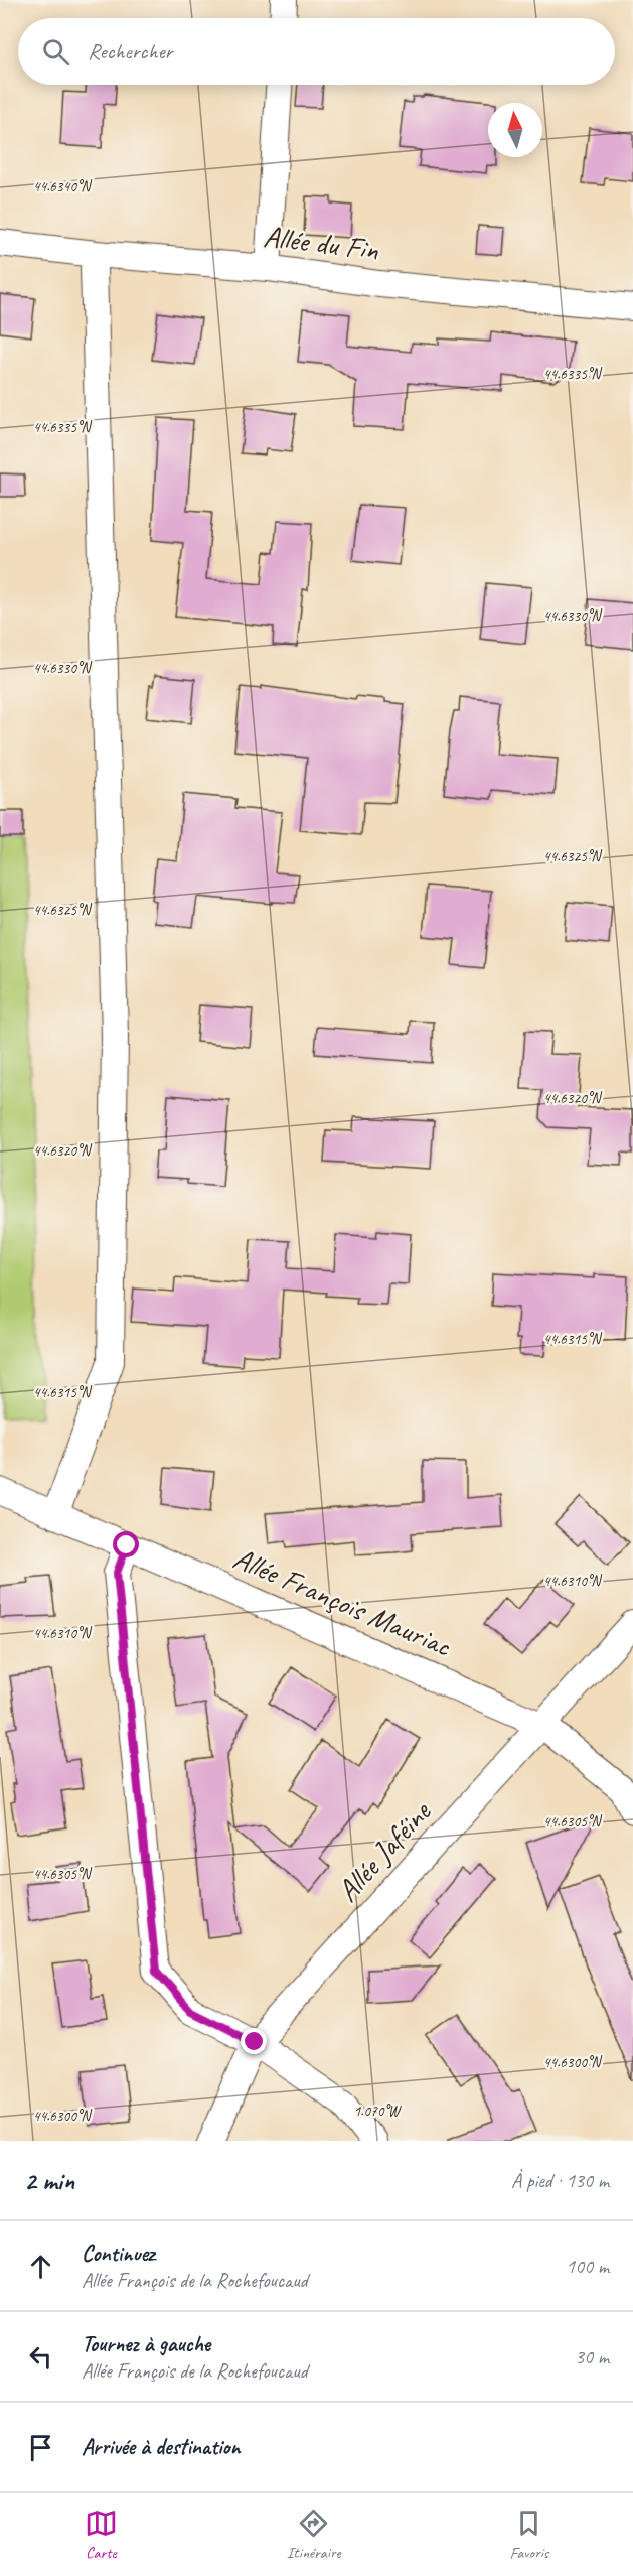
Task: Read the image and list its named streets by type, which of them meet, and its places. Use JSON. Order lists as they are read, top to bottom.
{
  "streets": {
    "street": ["Allée du Fin", "Allée François Mauriac", "Allée Jaféine"]
  },
  "crossings": [
    ["Allée François Mauriac", "Allée Jaféine"]
  ],
  "north": "top",
  "page": {
    "search": "Rechercher",
    "heading": ["2 min", "À pied · 130 m"],
    "list": [
      ["Continuez", "Allée François de la Rochefoucaud", "100 m"],
      ["Tournez à gauche", "Allée François de la Rochefoucaud", "30 m"],
      "Arrivée à destination"
    ],
    "nav": ["Carte", "Itinéraire", "Favoris"]
  },
  "coordinates": [
    "44.6340°N",
    "44.6335°N",
    "44.6330°N",
    "44.6325°N",
    "44.6320°N",
    "44.6315°N",
    "44.6310°N",
    "44.6305°N",
    "44.6300°N",
    "1.070°W"
  ]
}
